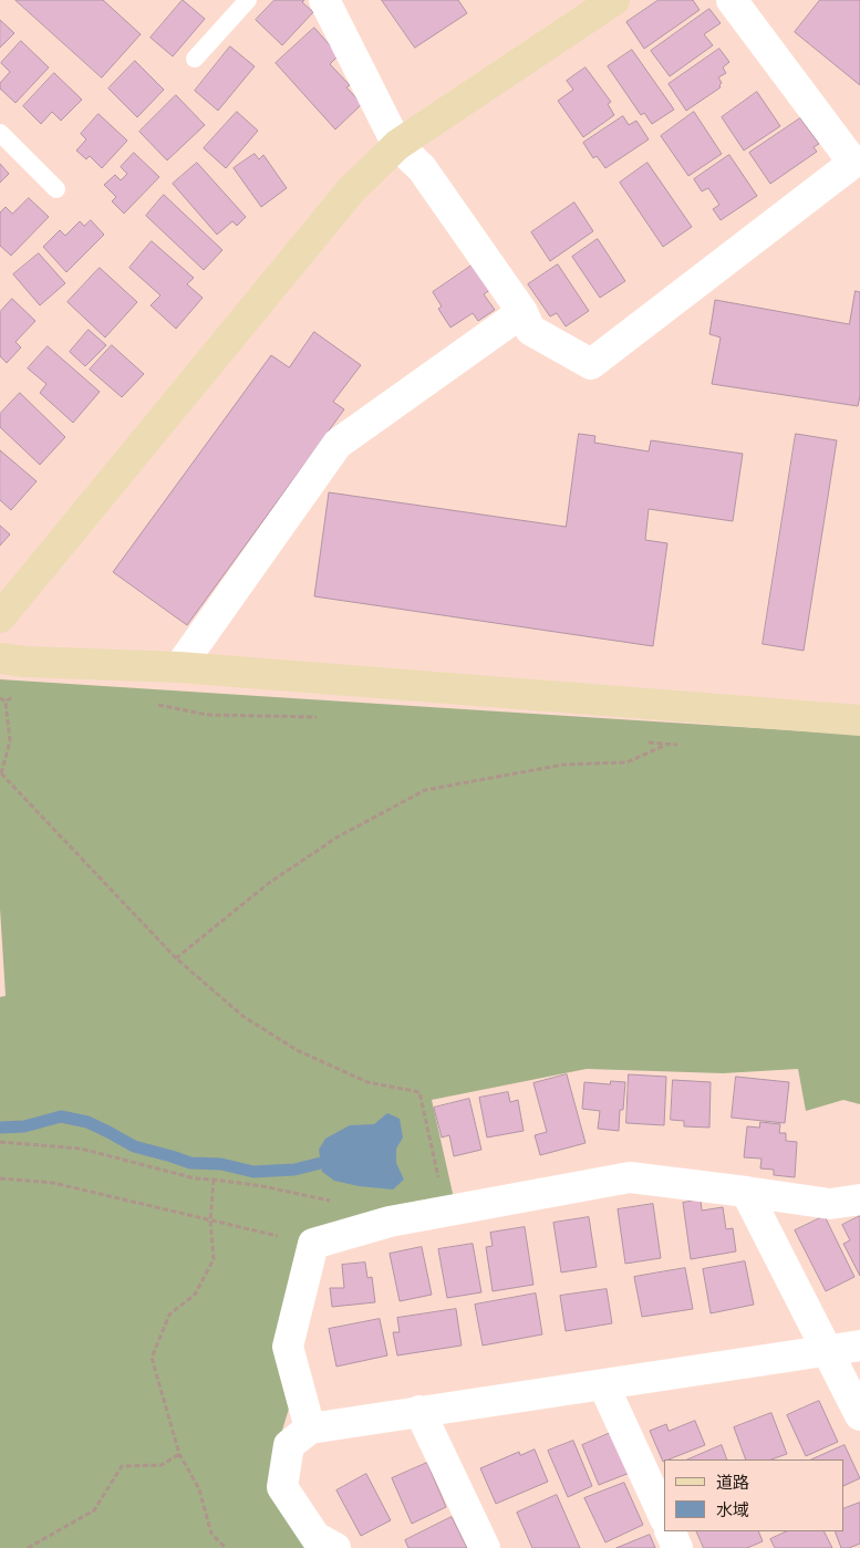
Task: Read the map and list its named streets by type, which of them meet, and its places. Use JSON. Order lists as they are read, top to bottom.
{
  "legend": ["道路", "水域"]
}
